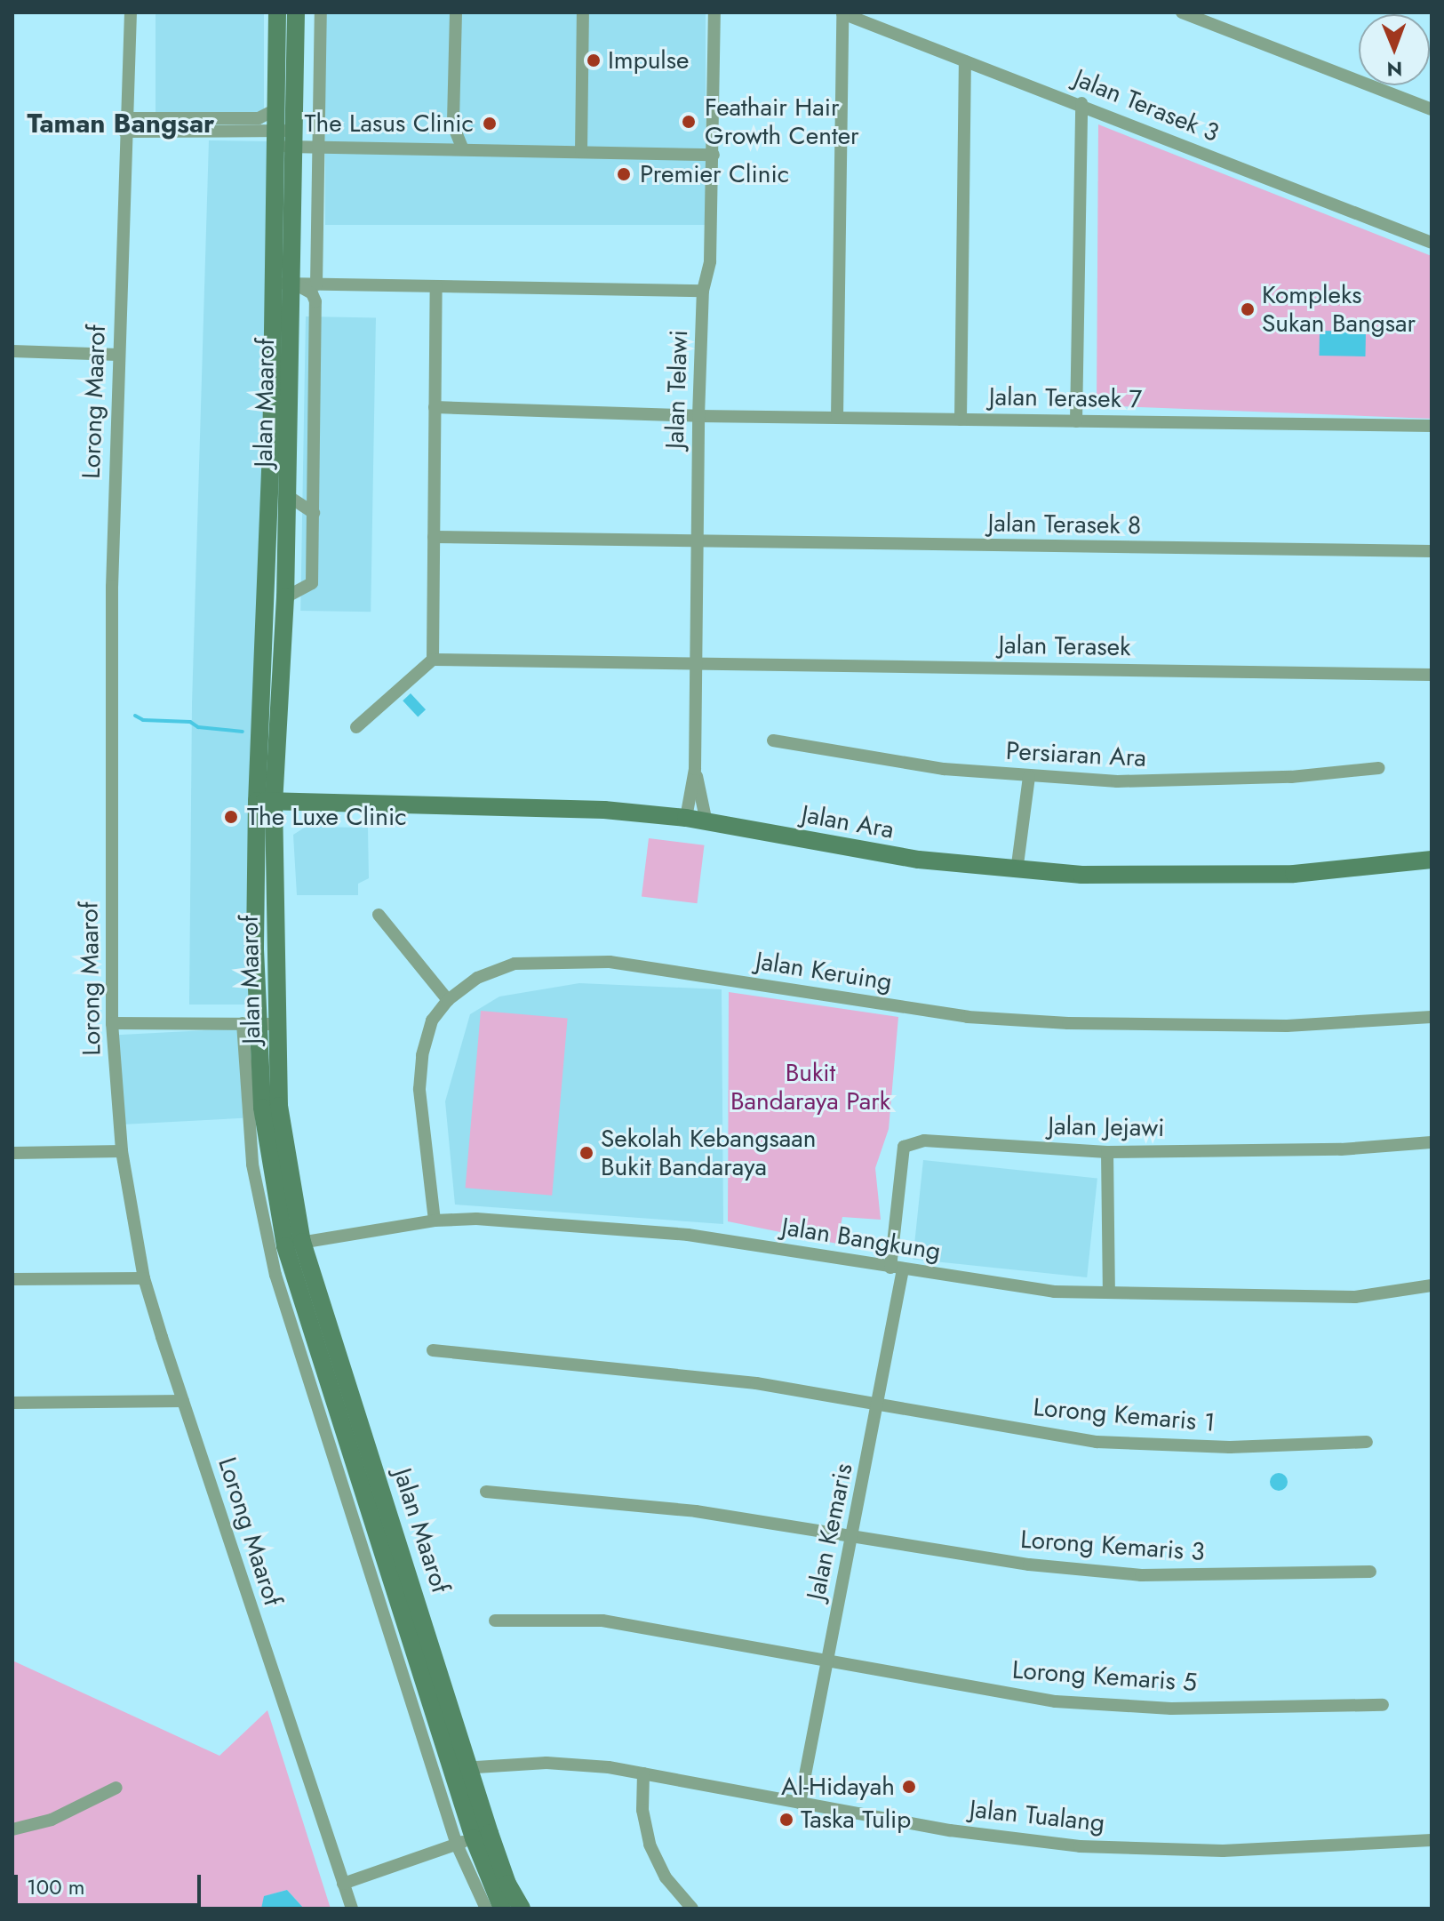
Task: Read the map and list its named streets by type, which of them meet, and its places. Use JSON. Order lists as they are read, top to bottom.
{
  "streets": {
    "main road": ["Jalan Maarof", "Jalan Ara"],
    "street": [
      "Jalan Terasek 3",
      "Jalan Telawi",
      "Jalan Terasek 7",
      "Lorong Maarof",
      "Jalan Terasek 8",
      "Jalan Terasek",
      "Persiaran Ara",
      "Jalan Keruing",
      "Jalan Jejawi",
      "Jalan Bangkung",
      "Lorong Kemaris 1",
      "Jalan Kemaris",
      "Lorong Kemaris 3",
      "Lorong Kemaris 5",
      "Jalan Tualang"
    ]
  },
  "crossings": [
    ["Jalan Telawi", "Jalan Terasek 7"],
    ["Jalan Telawi", "Jalan Terasek 8"],
    ["Jalan Telawi", "Jalan Terasek"],
    ["Jalan Telawi", "Jalan Ara"],
    ["Jalan Maarof", "Jalan Ara"],
    ["Jalan Maarof", "Jalan Bangkung"],
    ["Jalan Maarof", "Jalan Tualang"],
    ["Jalan Keruing", "Jalan Bangkung"],
    ["Jalan Jejawi", "Jalan Bangkung"],
    ["Jalan Jejawi", "Jalan Kemaris"],
    ["Jalan Bangkung", "Jalan Kemaris"],
    ["Lorong Kemaris 1", "Jalan Kemaris"],
    ["Jalan Kemaris", "Lorong Kemaris 3"],
    ["Jalan Kemaris", "Lorong Kemaris 5"],
    ["Jalan Kemaris", "Jalan Tualang"]
  ],
  "districts": ["Taman Bangsar"],
  "parks": ["Bukit Bandaraya Park"],
  "places": [
    "Impulse",
    "Feathair Hair Growth Center",
    "The Lasus Clinic",
    "Premier Clinic",
    "Kompleks Sukan Bangsar",
    "The Luxe Clinic",
    "Sekolah Kebangsaan Bukit Bandaraya",
    "Al-Hidayah",
    "Taska Tulip"
  ],
  "scale_bar": "100 m",
  "north": "bottom"
}
